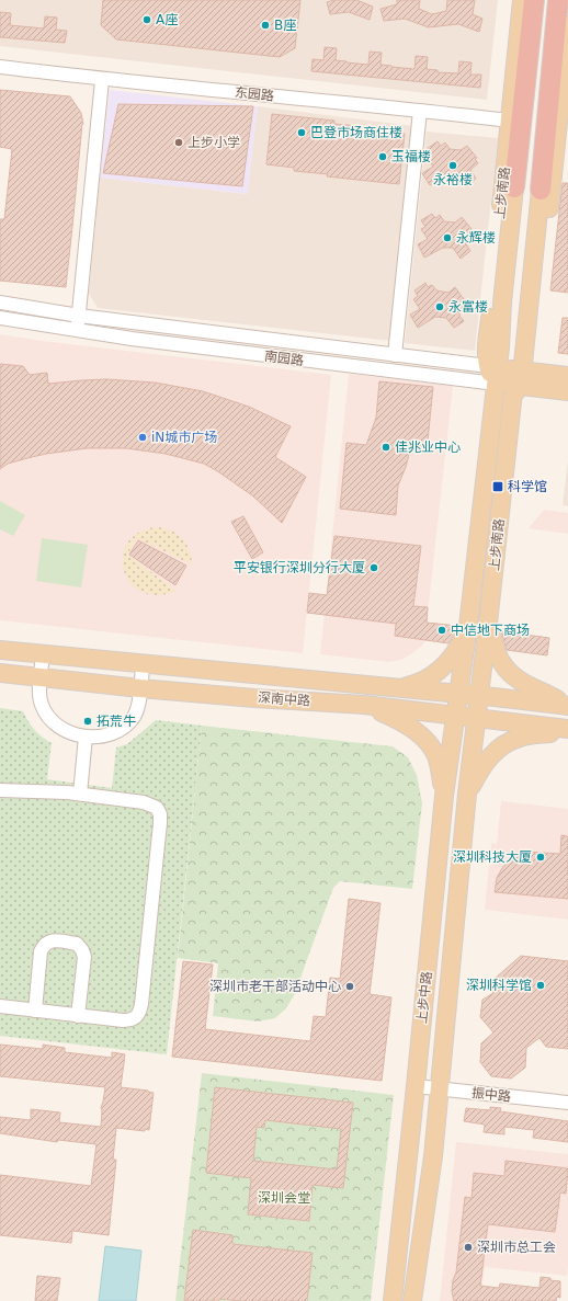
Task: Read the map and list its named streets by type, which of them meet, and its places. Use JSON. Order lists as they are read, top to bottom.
{
  "streets": {
    "main road": [
      "上步南路",
      "南园路",
      "深南中路",
      "上步中路"
    ],
    "street": ["东园路", "振中路"]
  },
  "crossings": [
    ["东园路", "上步南路"],
    ["上步南路", "南园路"],
    ["上步南路", "深南中路"],
    ["上步南路", "上步中路"],
    ["深南中路", "上步中路"],
    ["上步中路", "振中路"]
  ],
  "parks": ["深圳会堂"],
  "places": {
    "other": [
      "A座",
      "B座",
      "巴登市场商住楼",
      "上步小学",
      "玉福楼",
      "永裕楼",
      "永辉楼",
      "永富楼",
      "iN城市广场",
      "佳兆业中心",
      "平安银行深圳分行大厦",
      "中信地下商场",
      "拓荒牛",
      "深圳科技大厦",
      "深圳科学馆",
      "深圳市老干部活动中心",
      "深圳市总工会"
    ],
    "transit": ["科学馆"]
  }
}
